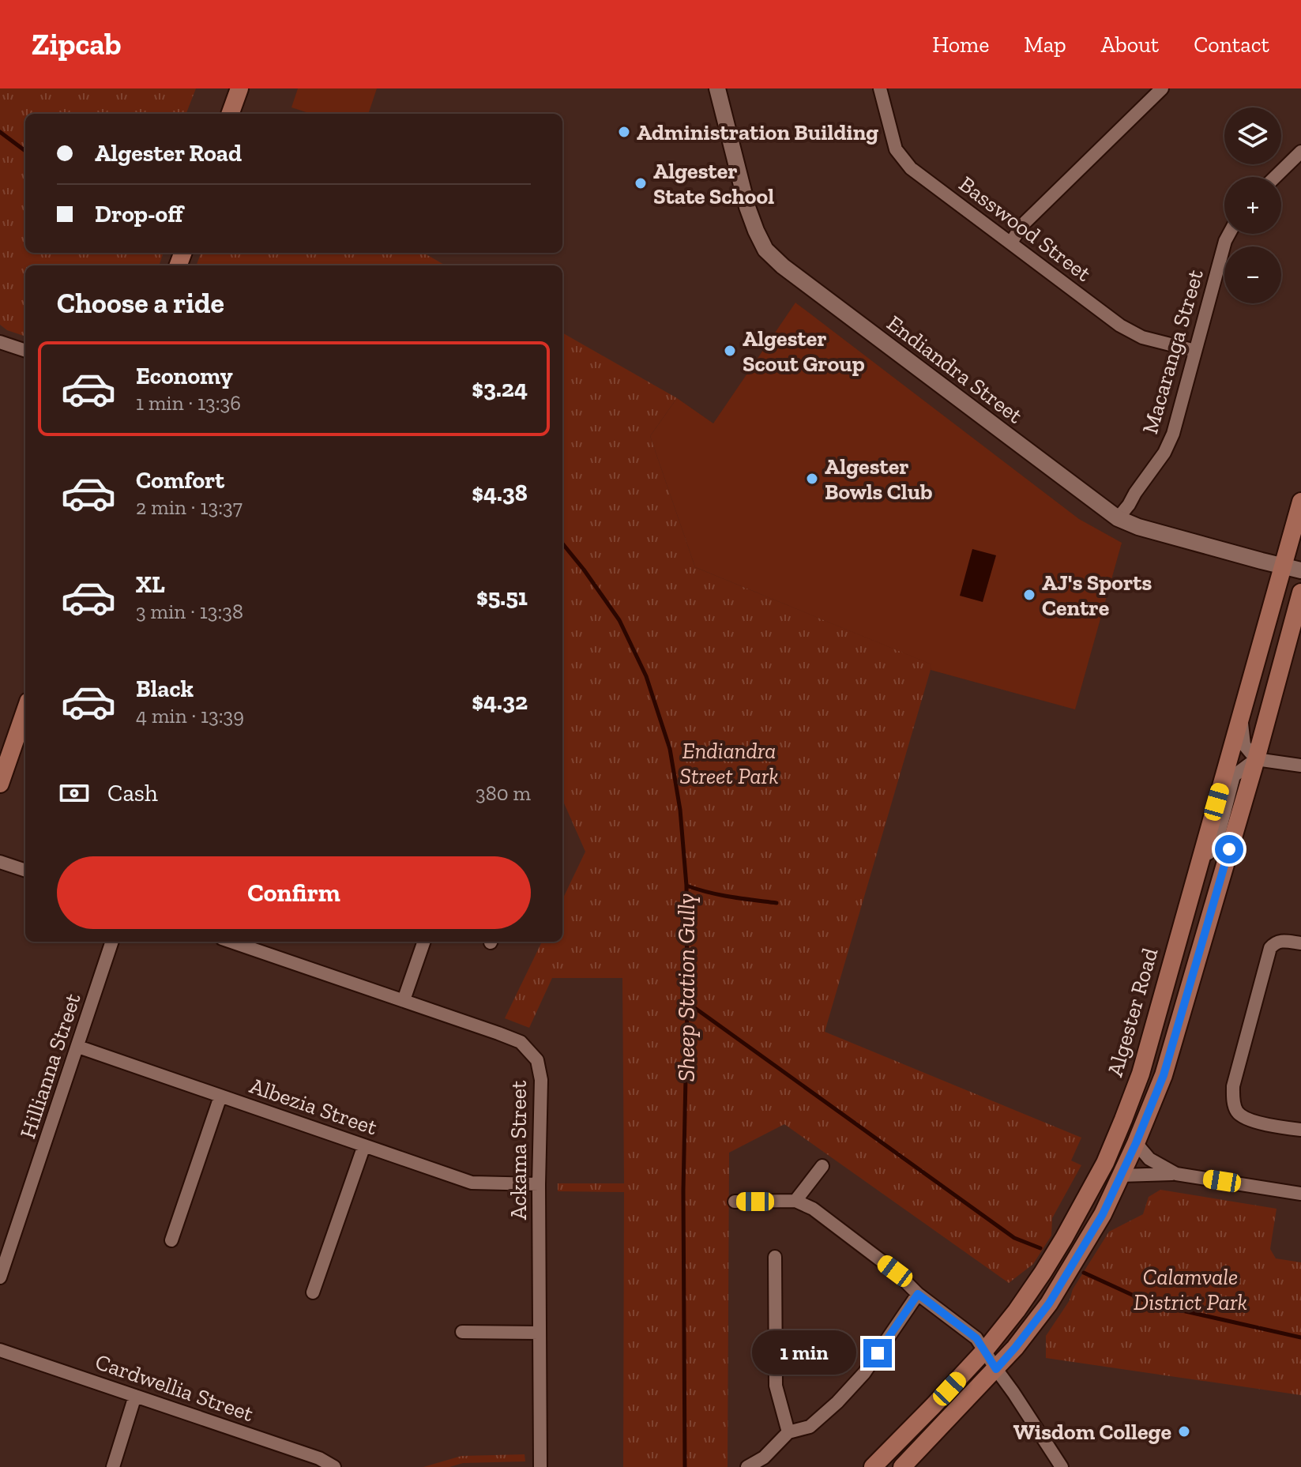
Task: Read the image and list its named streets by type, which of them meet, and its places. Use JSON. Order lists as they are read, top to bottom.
{
  "streets": {
    "main road": ["Algester Road"],
    "street": [
      "Basswood Street",
      "Macaranga Street",
      "Endiandra Street",
      "Hillianna Street",
      "Albezia Street",
      "Ackama Street",
      "Cardwellia Street"
    ]
  },
  "crossings": [
    ["Basswood Street", "Macaranga Street"],
    ["Macaranga Street", "Endiandra Street"],
    ["Endiandra Street", "Algester Road"],
    ["Hillianna Street", "Albezia Street"],
    ["Albezia Street", "Ackama Street"]
  ],
  "water": ["Sheep Station Gully"],
  "parks": ["Endiandra Street Park", "Calamvale District Park"],
  "places": [
    "Administration Building",
    "Algester State School",
    "Algester Scout Group",
    "Algester Bowls Club",
    "AJ's Sports Centre",
    "Wisdom College"
  ],
  "page": {
    "header": "Zipcab",
    "nav": [
      "Home",
      "Map",
      "About",
      "Contact"
    ],
    "map_buttons": ["+", "−"],
    "banner": ["Algester Road", "Drop-off"],
    "heading": "Choose a ride",
    "list": [
      {
        "name": "Economy",
        "note": "1 min · 13:36",
        "value": "$3.24"
      },
      {
        "name": "Comfort",
        "note": "2 min · 13:37",
        "value": "$4.38"
      },
      {
        "name": "XL",
        "note": "3 min · 13:38",
        "value": "$5.51"
      },
      {
        "name": "Black",
        "note": "4 min · 13:39",
        "value": "$4.32"
      }
    ],
    "pay": ["Cash", "380 m"],
    "buttons": "Confirm",
    "bubble": "1 min"
  }
}
